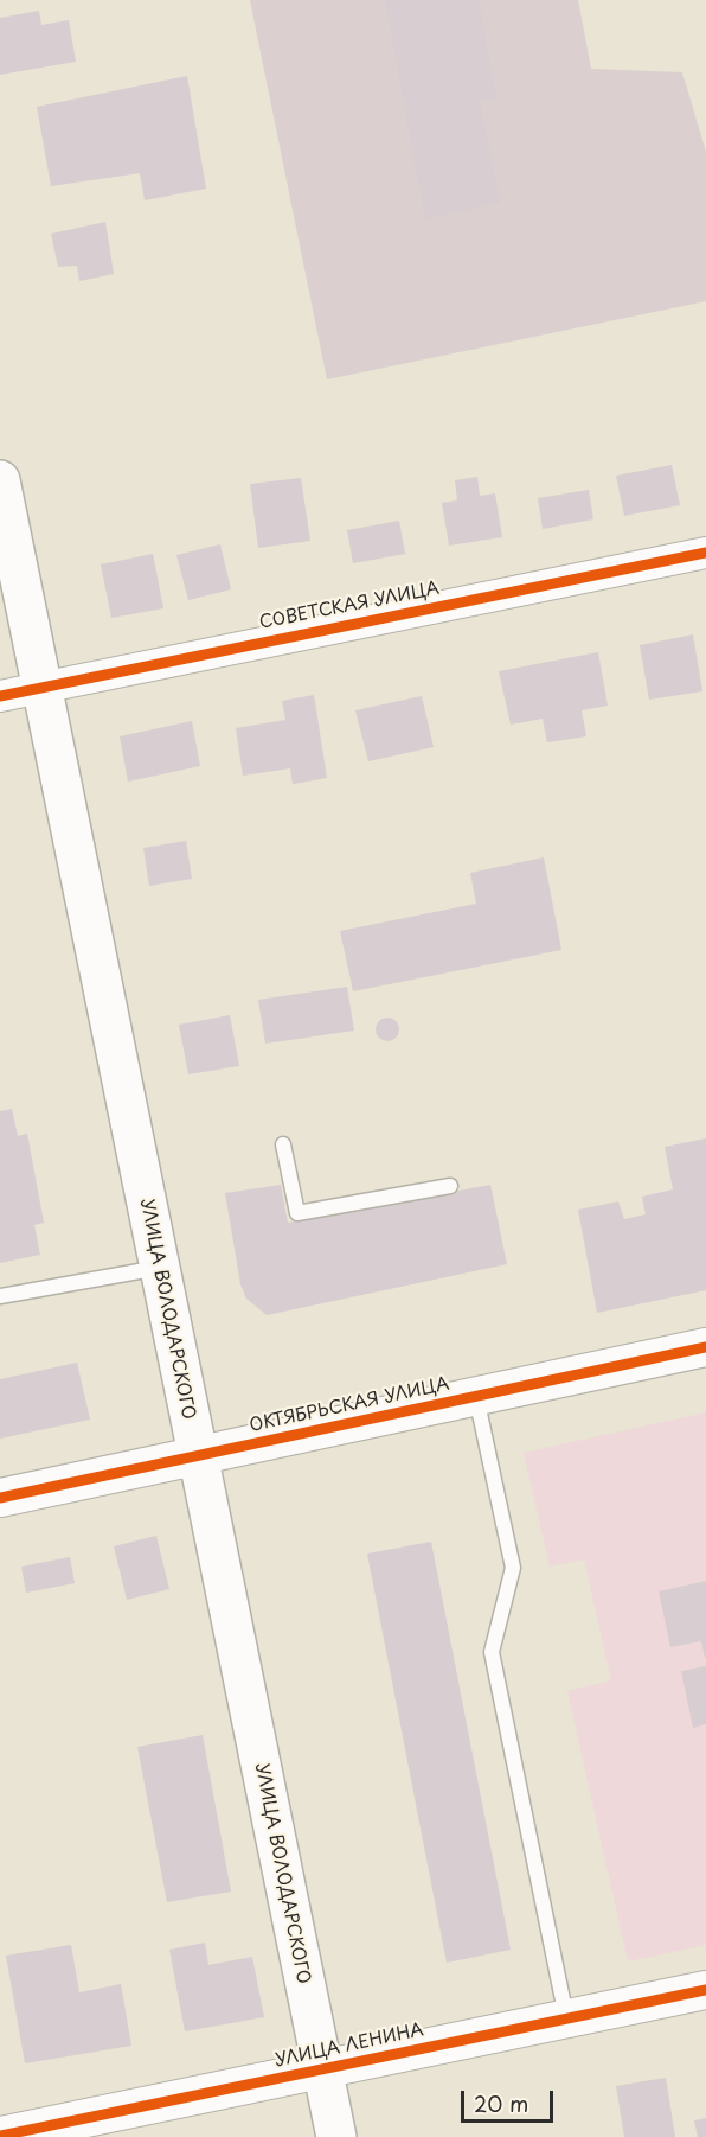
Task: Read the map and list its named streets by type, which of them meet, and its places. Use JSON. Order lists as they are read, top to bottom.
{
  "streets": {
    "main road": ["УЛИЦА ВОЛОДАРСКОГО"],
    "street": ["СОВЕТСКАЯ УЛИЦА", "ОКТЯБРЬСКАЯ УЛИЦА", "УЛИЦА ЛЕНИНА"]
  },
  "crossings": [
    ["СОВЕТСКАЯ УЛИЦА", "УЛИЦА ВОЛОДАРСКОГО"],
    ["УЛИЦА ВОЛОДАРСКОГО", "ОКТЯБРЬСКАЯ УЛИЦА"],
    ["УЛИЦА ВОЛОДАРСКОГО", "УЛИЦА ЛЕНИНА"]
  ],
  "scale_bar": "20 m"
}
